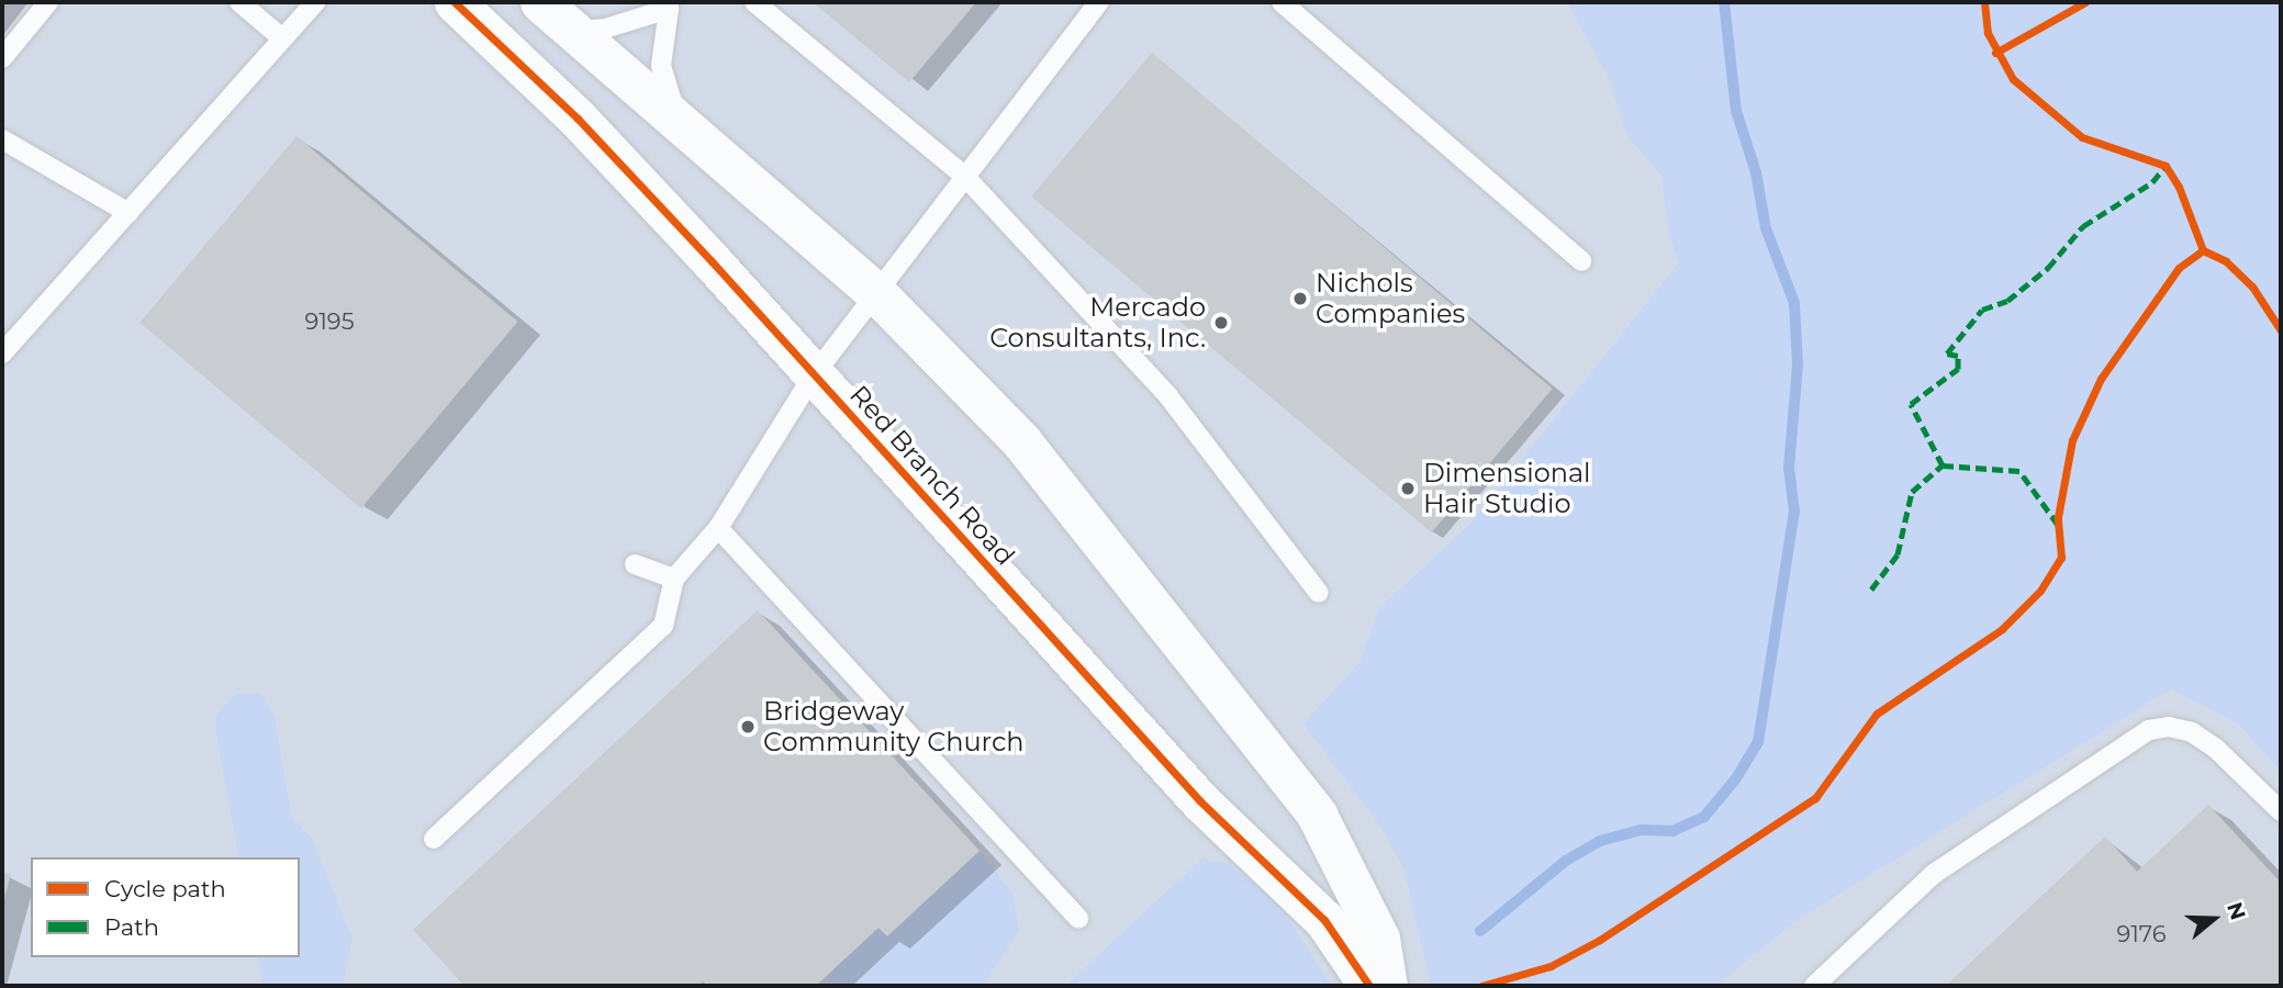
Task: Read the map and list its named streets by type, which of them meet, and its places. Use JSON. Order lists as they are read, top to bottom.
{
  "streets": {
    "street": ["Red Branch Road"]
  },
  "places": [
    "Nichols Companies",
    "Mercado Consultants, Inc.",
    "Dimensional Hair Studio",
    "Bridgeway Community Church"
  ],
  "house_numbers": ["9195", "9176"],
  "legend": ["Cycle path", "Path"],
  "north": "right"
}
